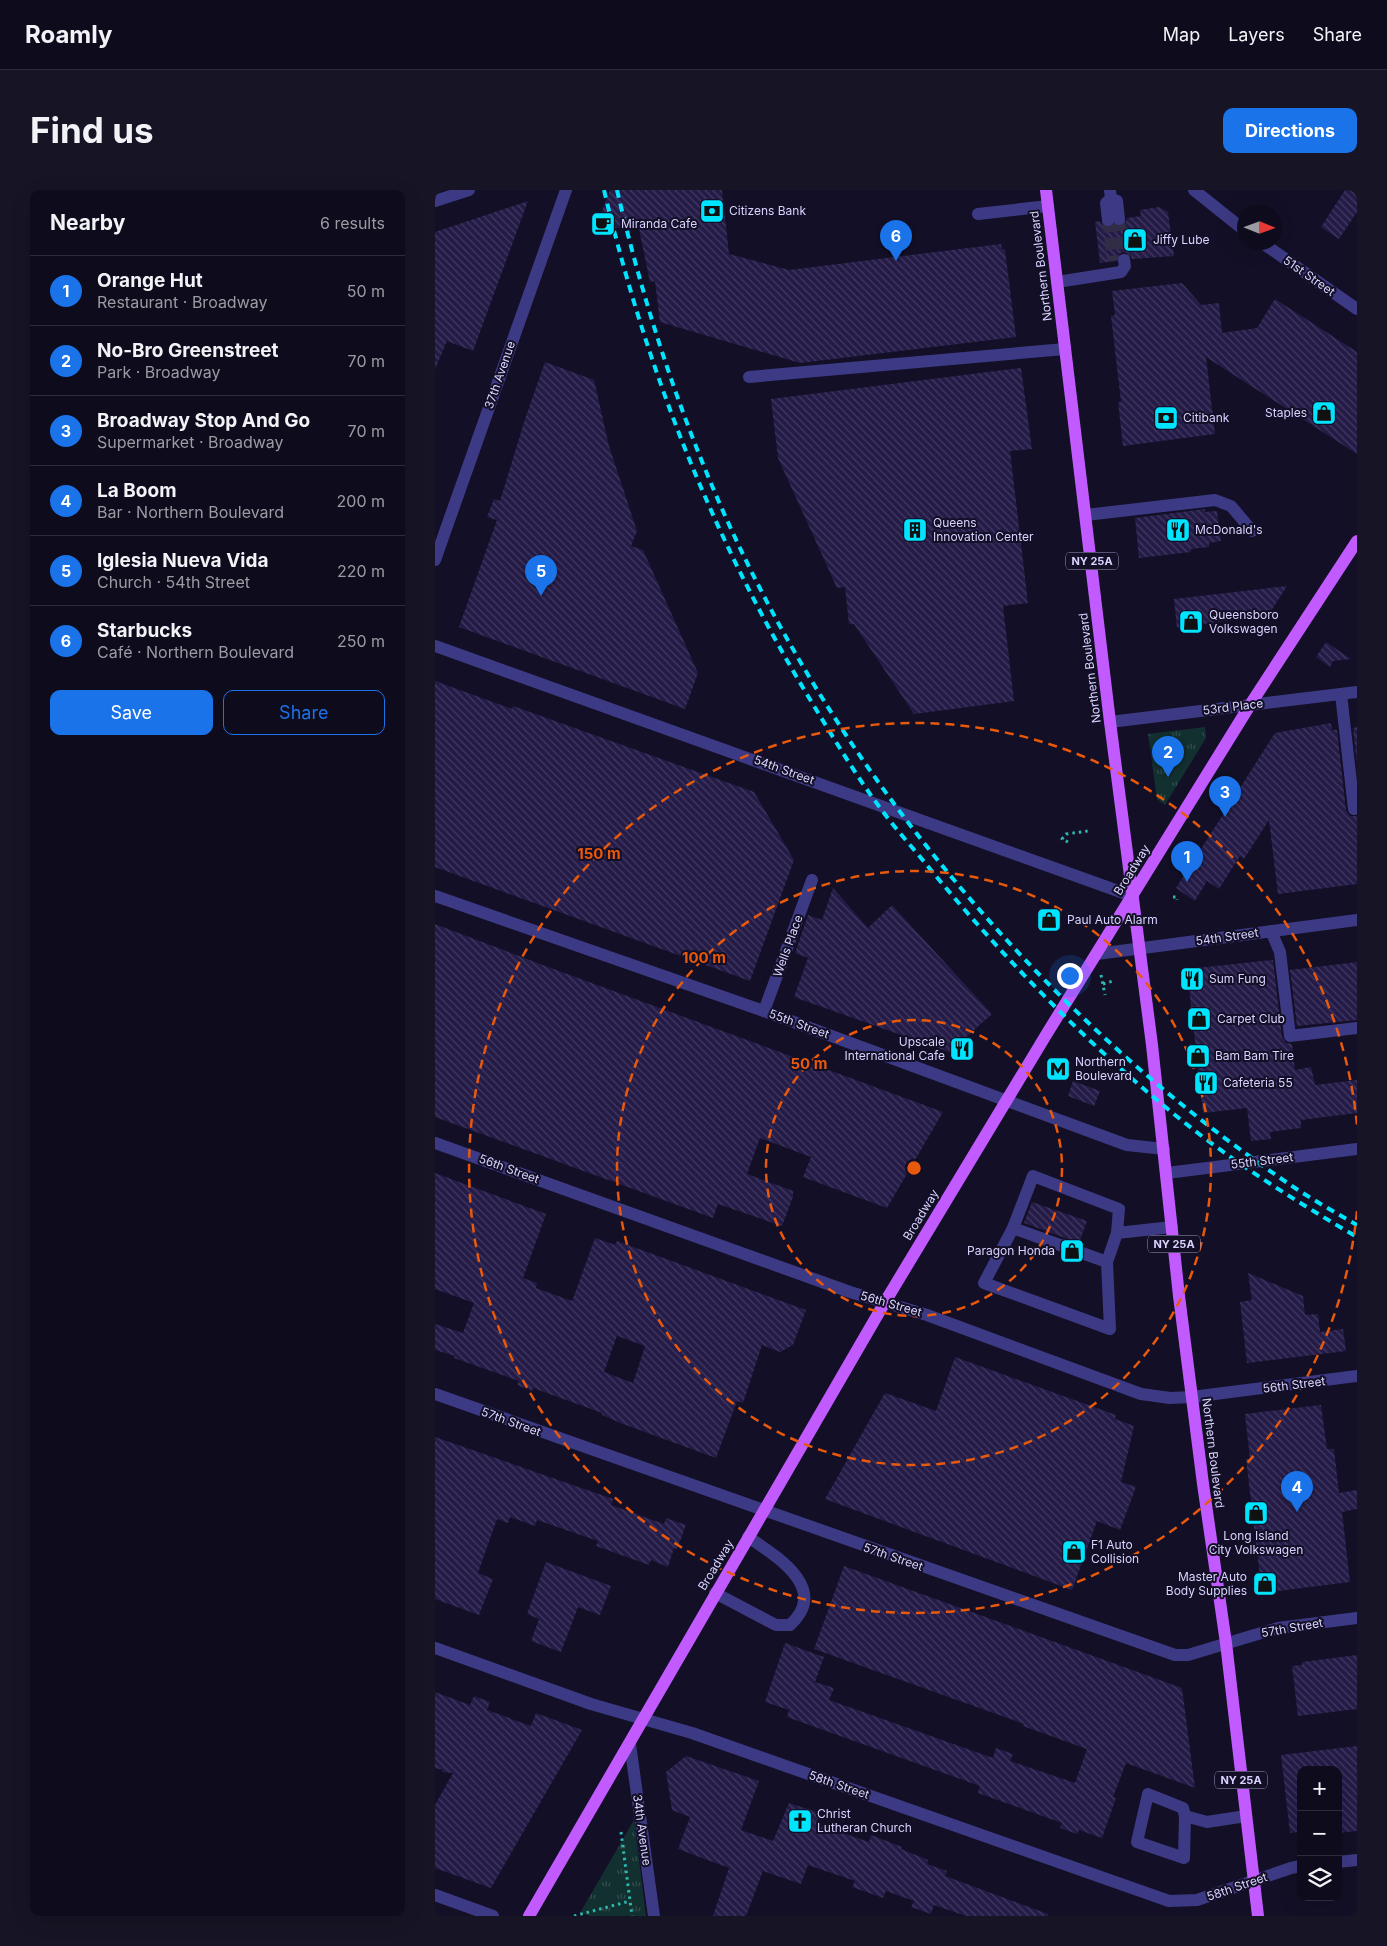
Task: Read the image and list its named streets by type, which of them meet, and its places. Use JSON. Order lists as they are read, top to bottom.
{
  "streets": {
    "main road": ["Northern Boulevard", "NY 25A", "Broadway"],
    "street": [
      "51st Street",
      "37th Avenue",
      "53rd Place",
      "54th Street",
      "Wells Place",
      "55th Street",
      "56th Street",
      "57th Street",
      "58th Street",
      "34th Avenue"
    ]
  },
  "crossings": [
    ["Northern Boulevard", "53rd Place"],
    ["Northern Boulevard", "54th Street"],
    ["Northern Boulevard", "Broadway"],
    ["Northern Boulevard", "55th Street"],
    ["Northern Boulevard", "56th Street"],
    ["Northern Boulevard", "57th Street"],
    ["Northern Boulevard", "58th Street"],
    ["53rd Place", "Broadway"],
    ["54th Street", "Broadway"],
    ["Broadway", "55th Street"],
    ["Broadway", "56th Street"],
    ["Broadway", "57th Street"],
    ["Broadway", "58th Street"],
    ["Broadway", "34th Avenue"],
    ["Wells Place", "55th Street"]
  ],
  "places": {
    "bank": ["Citizens Bank", "Citibank"],
    "cafe": ["Miranda Cafe"],
    "shop": [
      "Jiffy Lube",
      "Staples",
      "Queensboro Volkswagen",
      "Paul Auto Alarm",
      "Carpet Club",
      "Bam Bam Tire",
      "Paragon Honda",
      "Long Island City Volkswagen",
      "F1 Auto Collision",
      "Master Auto Body Supplies"
    ],
    "building": ["Queens Innovation Center"],
    "restaurant": [
      "McDonald's",
      "Sum Fung",
      "Upscale International Cafe",
      "Cafeteria 55"
    ],
    "metro station": ["Northern Boulevard"],
    "church": ["Christ Lutheran Church"]
  },
  "north": "right",
  "page": {
    "header": "Roamly",
    "nav": ["Map", "Layers", "Share"],
    "buttons": [
      "Directions",
      ["Save", "Share"]
    ],
    "title": "Find us",
    "heading": ["Nearby", "6 results"],
    "pins": [
      "6",
      "5",
      "2",
      "3",
      "1",
      "4"
    ],
    "list": [
      {
        "mark": "1",
        "name": "Orange Hut",
        "note": "Restaurant · Broadway",
        "value": "50 m"
      },
      {
        "mark": "2",
        "name": "No-Bro Greenstreet",
        "note": "Park · Broadway",
        "value": "70 m"
      },
      {
        "mark": "3",
        "name": "Broadway Stop And Go",
        "note": "Supermarket · Broadway",
        "value": "70 m"
      },
      {
        "mark": "4",
        "name": "La Boom",
        "note": "Bar · Northern Boulevard",
        "value": "200 m"
      },
      {
        "mark": "5",
        "name": "Iglesia Nueva Vida",
        "note": "Church · 54th Street",
        "value": "220 m"
      },
      {
        "mark": "6",
        "name": "Starbucks",
        "note": "Café · Northern Boulevard",
        "value": "250 m"
      }
    ],
    "map_buttons": ["+", "−"]
  },
  "rings": ["150 m", "100 m", "50 m"]
}
